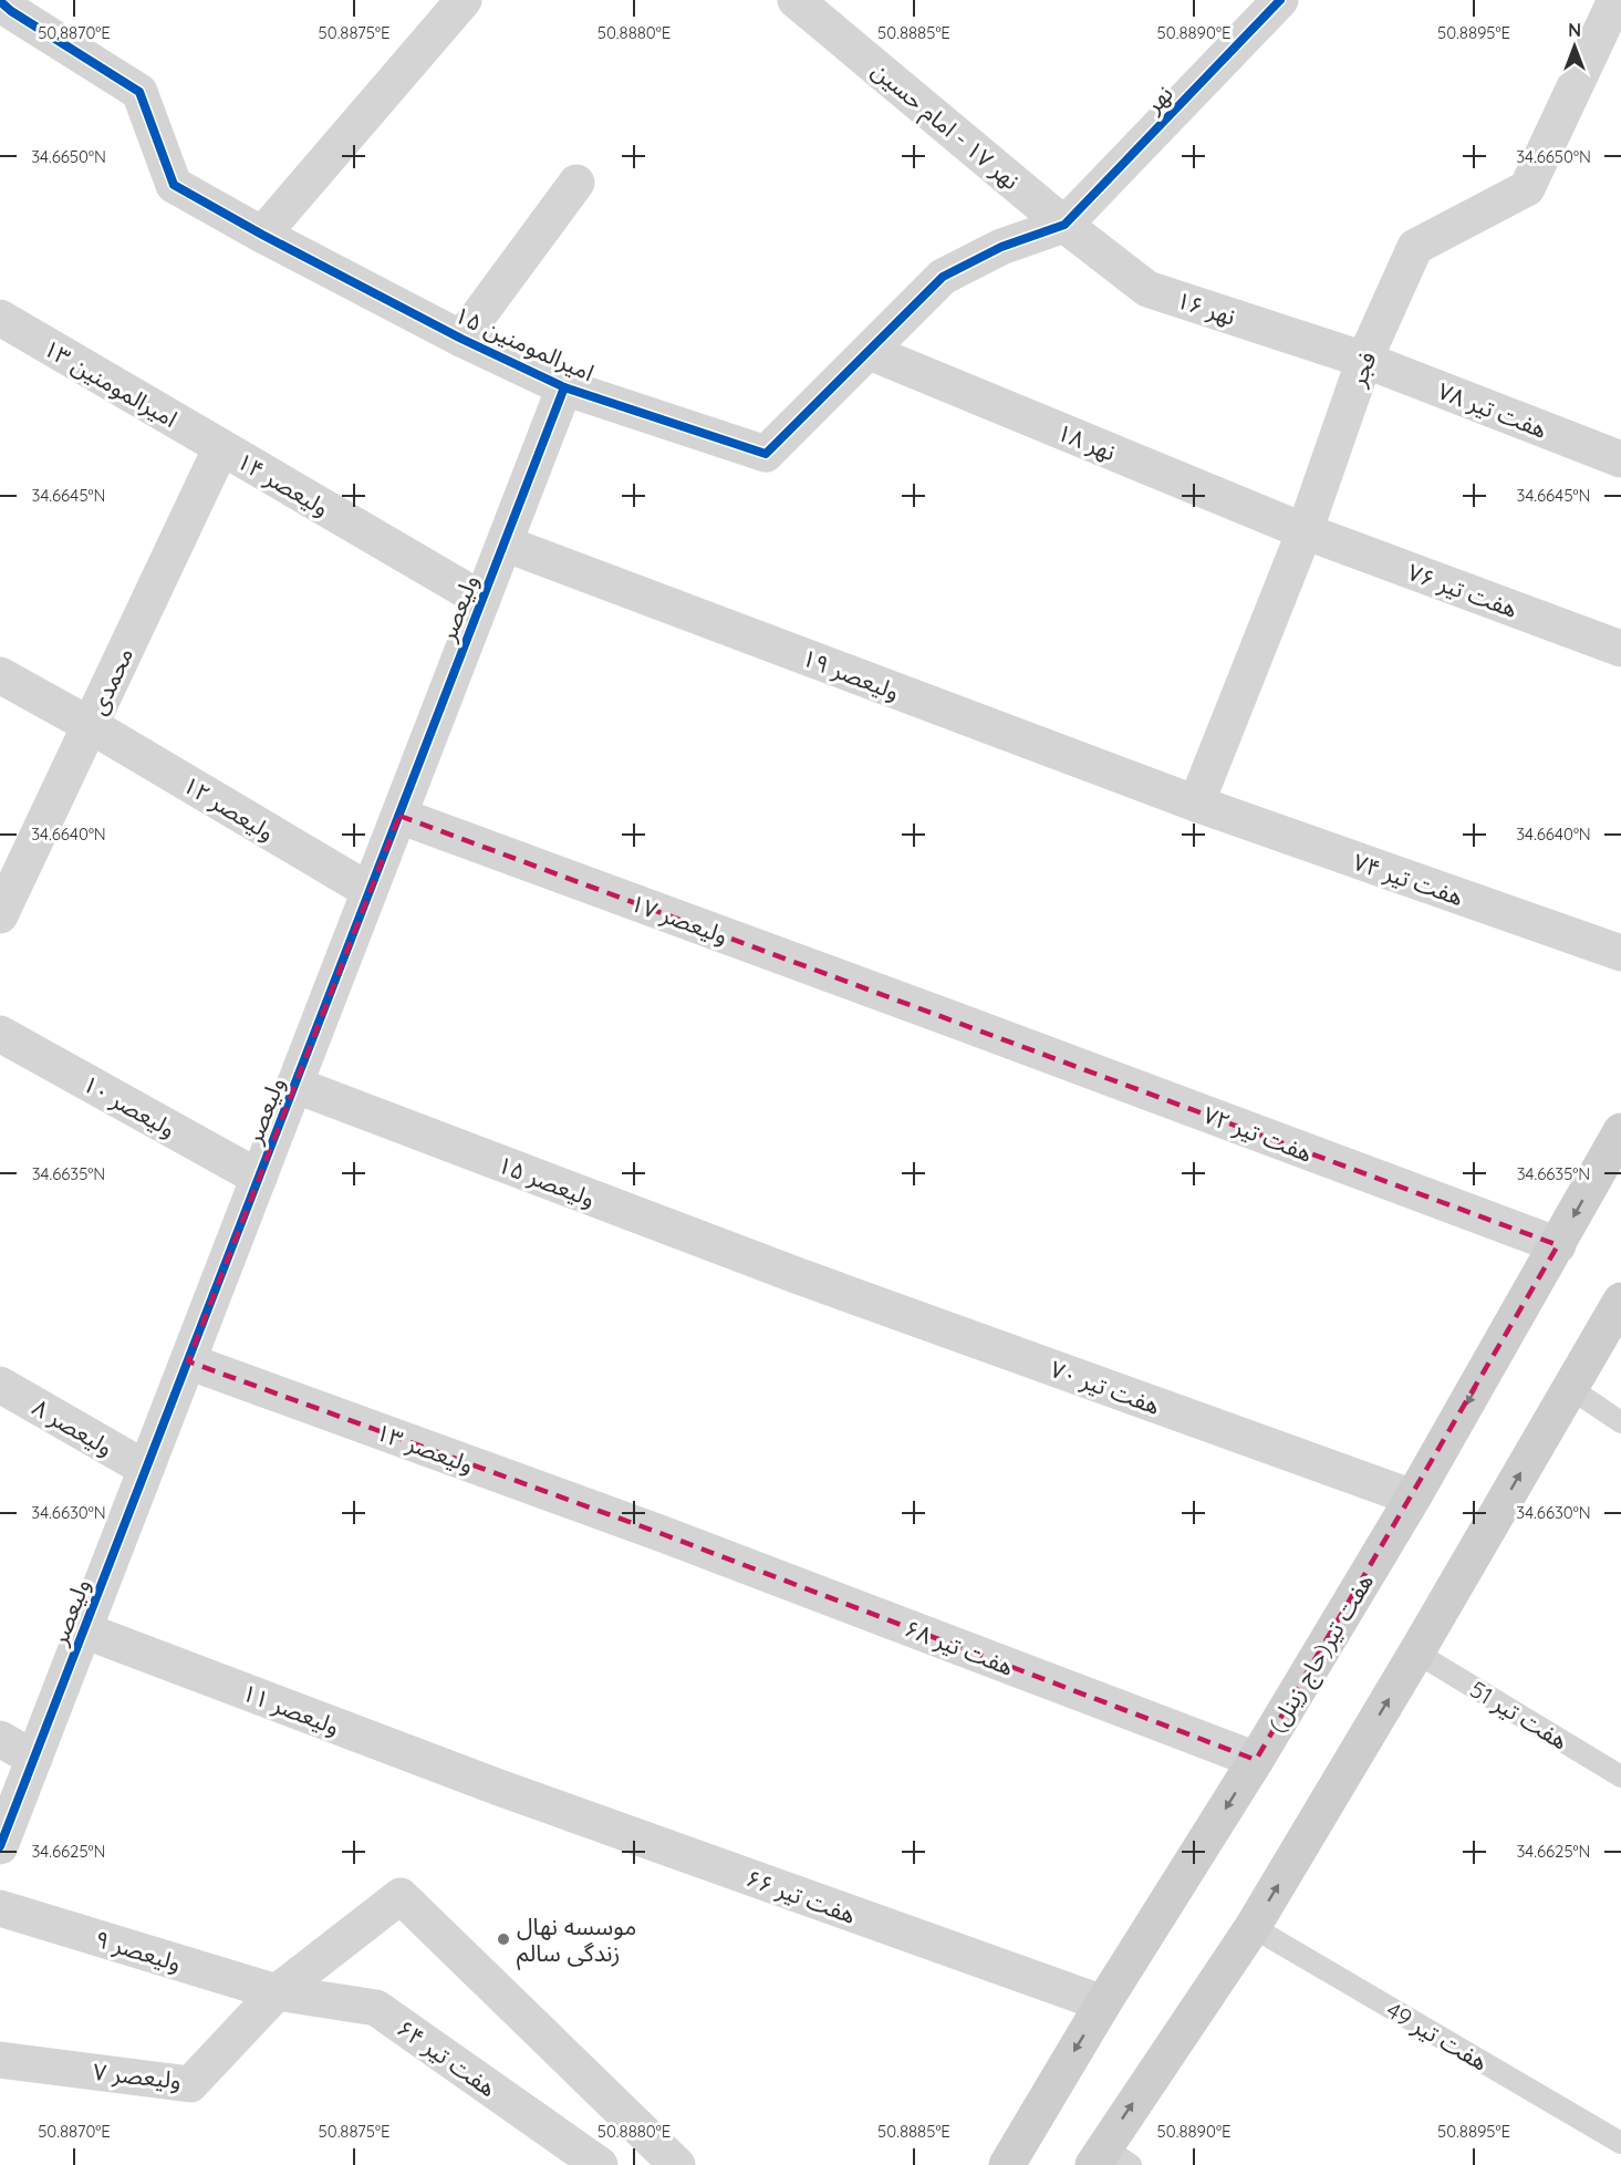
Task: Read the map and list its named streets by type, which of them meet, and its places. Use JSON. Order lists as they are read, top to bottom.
{
  "streets": {
    "main road": ["هفت تیر(حاج زینل)"],
    "street": [
      "نهر",
      "نهر ۱۷ - امام حسین",
      "نهر ۱۶",
      "امیرالمومنین ۱۵",
      "فجر",
      "امیرالمومنین ۱۳",
      "هفت تیر ۷۸",
      "نهر ۱۸",
      "ولیعصر ۱۴",
      "هفت تیر ۷۶",
      "ولیعصر",
      "ولیعصر ۱۹",
      "محمدی",
      "ولیعصر ۱۲",
      "هفت تیر ۷۴",
      "ولیعصر ۱۷",
      "ولیعصر ۱۰",
      "هفت تیر ۷۲",
      "ولیعصر ۱۵",
      "هفت تیر ۷۰",
      "ولیعصر ۸",
      "ولیعصر ۱۳",
      "هفت تیر ۶۸",
      "ولیعصر ۱۱",
      "هفت تیر ۶۶",
      "ولیعصر ۹",
      "هفت تیر ۶۴",
      "ولیعصر ۷"
    ],
    "lane": ["هفت تیر 51", "هفت تیر 49"]
  },
  "crossings": [
    ["نهر", "نهر ۱۷ - امام حسین"],
    ["نهر", "نهر ۱۶"],
    ["نهر", "امیرالمومنین ۱۵"],
    ["نهر ۱۷ - امام حسین", "نهر ۱۶"],
    ["نهر ۱۷ - امام حسین", "امیرالمومنین ۱۵"],
    ["نهر ۱۶", "امیرالمومنین ۱۵"],
    ["نهر ۱۶", "فجر"],
    ["نهر ۱۶", "هفت تیر ۷۸"],
    ["امیرالمومنین ۱۵", "نهر ۱۸"],
    ["امیرالمومنین ۱۵", "ولیعصر"],
    ["فجر", "هفت تیر ۷۸"],
    ["فجر", "نهر ۱۸"],
    ["فجر", "هفت تیر ۷۶"],
    ["فجر", "ولیعصر ۱۹"],
    ["فجر", "هفت تیر ۷۴"],
    ["امیرالمومنین ۱۳", "ولیعصر ۱۴"],
    ["امیرالمومنین ۱۳", "محمدی"],
    ["نهر ۱۸", "هفت تیر ۷۶"],
    ["ولیعصر ۱۴", "ولیعصر"],
    ["ولیعصر ۱۴", "محمدی"],
    ["ولیعصر", "ولیعصر ۱۹"],
    ["ولیعصر", "ولیعصر ۱۲"],
    ["ولیعصر", "ولیعصر ۱۷"],
    ["ولیعصر", "ولیعصر ۱۰"],
    ["ولیعصر", "ولیعصر ۱۵"],
    ["ولیعصر", "ولیعصر ۸"],
    ["ولیعصر", "ولیعصر ۱۳"],
    ["ولیعصر", "ولیعصر ۱۱"],
    ["ولیعصر ۱۹", "هفت تیر ۷۴"],
    ["محمدی", "ولیعصر ۱۲"],
    ["ولیعصر ۱۷", "هفت تیر ۷۲"],
    ["هفت تیر ۷۲", "هفت تیر(حاج زینل)"],
    ["ولیعصر ۱۵", "هفت تیر ۷۰"],
    ["هفت تیر ۷۰", "هفت تیر(حاج زینل)"],
    ["ولیعصر ۱۳", "هفت تیر ۶۸"],
    ["هفت تیر ۶۸", "هفت تیر(حاج زینل)"],
    ["هفت تیر(حاج زینل)", "هفت تیر ۶۶"],
    ["ولیعصر ۱۱", "هفت تیر ۶۶"],
    ["ولیعصر ۹", "هفت تیر ۶۴"],
    ["ولیعصر ۹", "ولیعصر ۷"],
    ["هفت تیر ۶۴", "ولیعصر ۷"]
  ],
  "places": ["موسسه نهال زندگی سالم"],
  "north": "top",
  "coordinates": [
    "50.8870°E",
    "50.8875°E",
    "50.8880°E",
    "50.8885°E",
    "50.8890°E",
    "50.8895°E",
    "34.6650°N",
    "34.6645°N",
    "34.6640°N",
    "34.6635°N",
    "34.6630°N",
    "34.6625°N"
  ]
}
